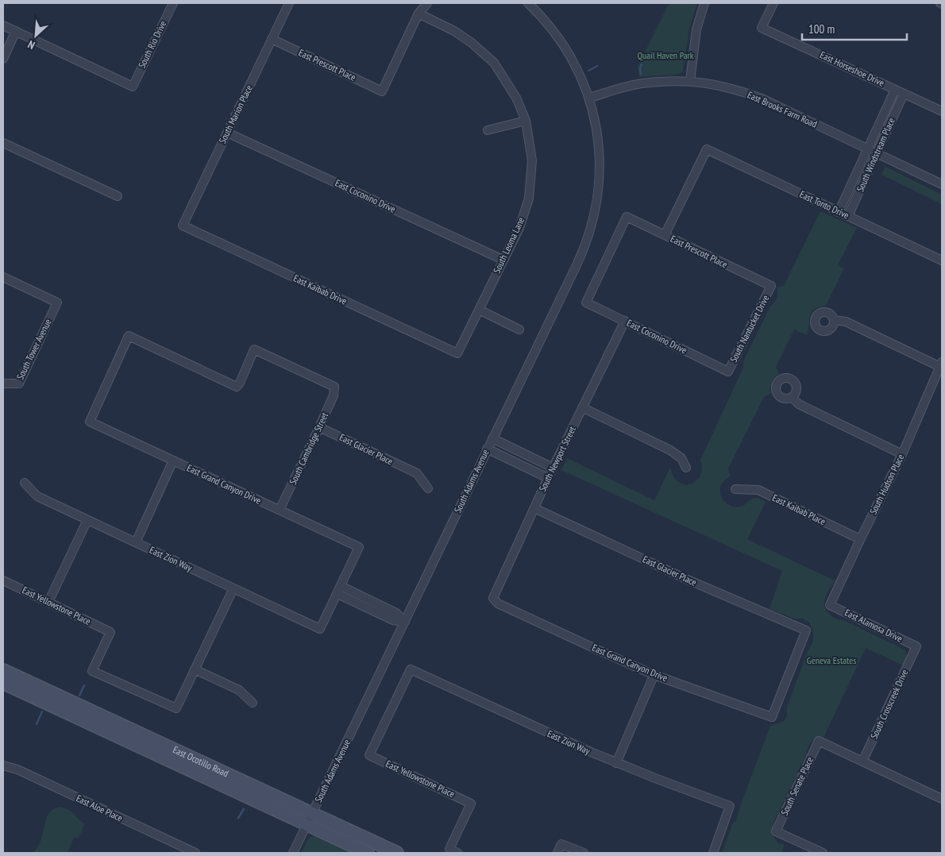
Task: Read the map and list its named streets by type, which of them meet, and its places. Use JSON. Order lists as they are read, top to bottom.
{
  "streets": {
    "main road": ["East Ocotillo Road"],
    "street": [
      "South Rio Drive",
      "East Prescott Place",
      "East Horseshoe Drive",
      "East Brooks Farm Road",
      "South Marion Place",
      "South Windstream Place",
      "East Coconino Drive",
      "East Tonto Drive",
      "South Leoma Lane",
      "East Kaibab Drive",
      "South Nantucket Drive",
      "South Tower Avenue",
      "South Cambridge Street",
      "East Glacier Place",
      "South Newport Street",
      "South Adams Avenue",
      "East Grand Canyon Drive",
      "South Hudson Place",
      "East Kaibab Place",
      "East Zion Way",
      "East Yellowstone Place",
      "East Alamosa Drive",
      "South Crosscreek Drive",
      "South Senate Place",
      "East Aloe Place"
    ]
  },
  "crossings": [
    ["East Prescott Place", "South Marion Place"],
    ["East Prescott Place", "East Coconino Drive"],
    ["East Prescott Place", "East Tonto Drive"],
    ["East Prescott Place", "South Leoma Lane"],
    ["East Prescott Place", "South Nantucket Drive"],
    ["East Horseshoe Drive", "South Windstream Place"],
    ["East Brooks Farm Road", "South Windstream Place"],
    ["East Brooks Farm Road", "South Adams Avenue"],
    ["South Marion Place", "East Coconino Drive"],
    ["South Marion Place", "East Kaibab Drive"],
    ["South Windstream Place", "East Tonto Drive"],
    ["East Coconino Drive", "South Leoma Lane"],
    ["East Coconino Drive", "South Nantucket Drive"],
    ["East Coconino Drive", "South Newport Street"],
    ["South Leoma Lane", "East Kaibab Drive"],
    ["South Cambridge Street", "East Glacier Place"],
    ["South Cambridge Street", "East Grand Canyon Drive"],
    ["East Glacier Place", "South Newport Street"],
    ["East Glacier Place", "East Grand Canyon Drive"],
    ["South Newport Street", "East Grand Canyon Drive"],
    ["South Adams Avenue", "East Ocotillo Road"],
    ["South Hudson Place", "East Kaibab Place"],
    ["South Hudson Place", "East Alamosa Drive"],
    ["East Zion Way", "East Yellowstone Place"],
    ["East Alamosa Drive", "South Crosscreek Drive"],
    ["South Crosscreek Drive", "South Senate Place"]
  ],
  "parks": ["Quail Haven Park", "Geneva Estates"],
  "scale_bar": "100 m",
  "north": "bottom left"
}
